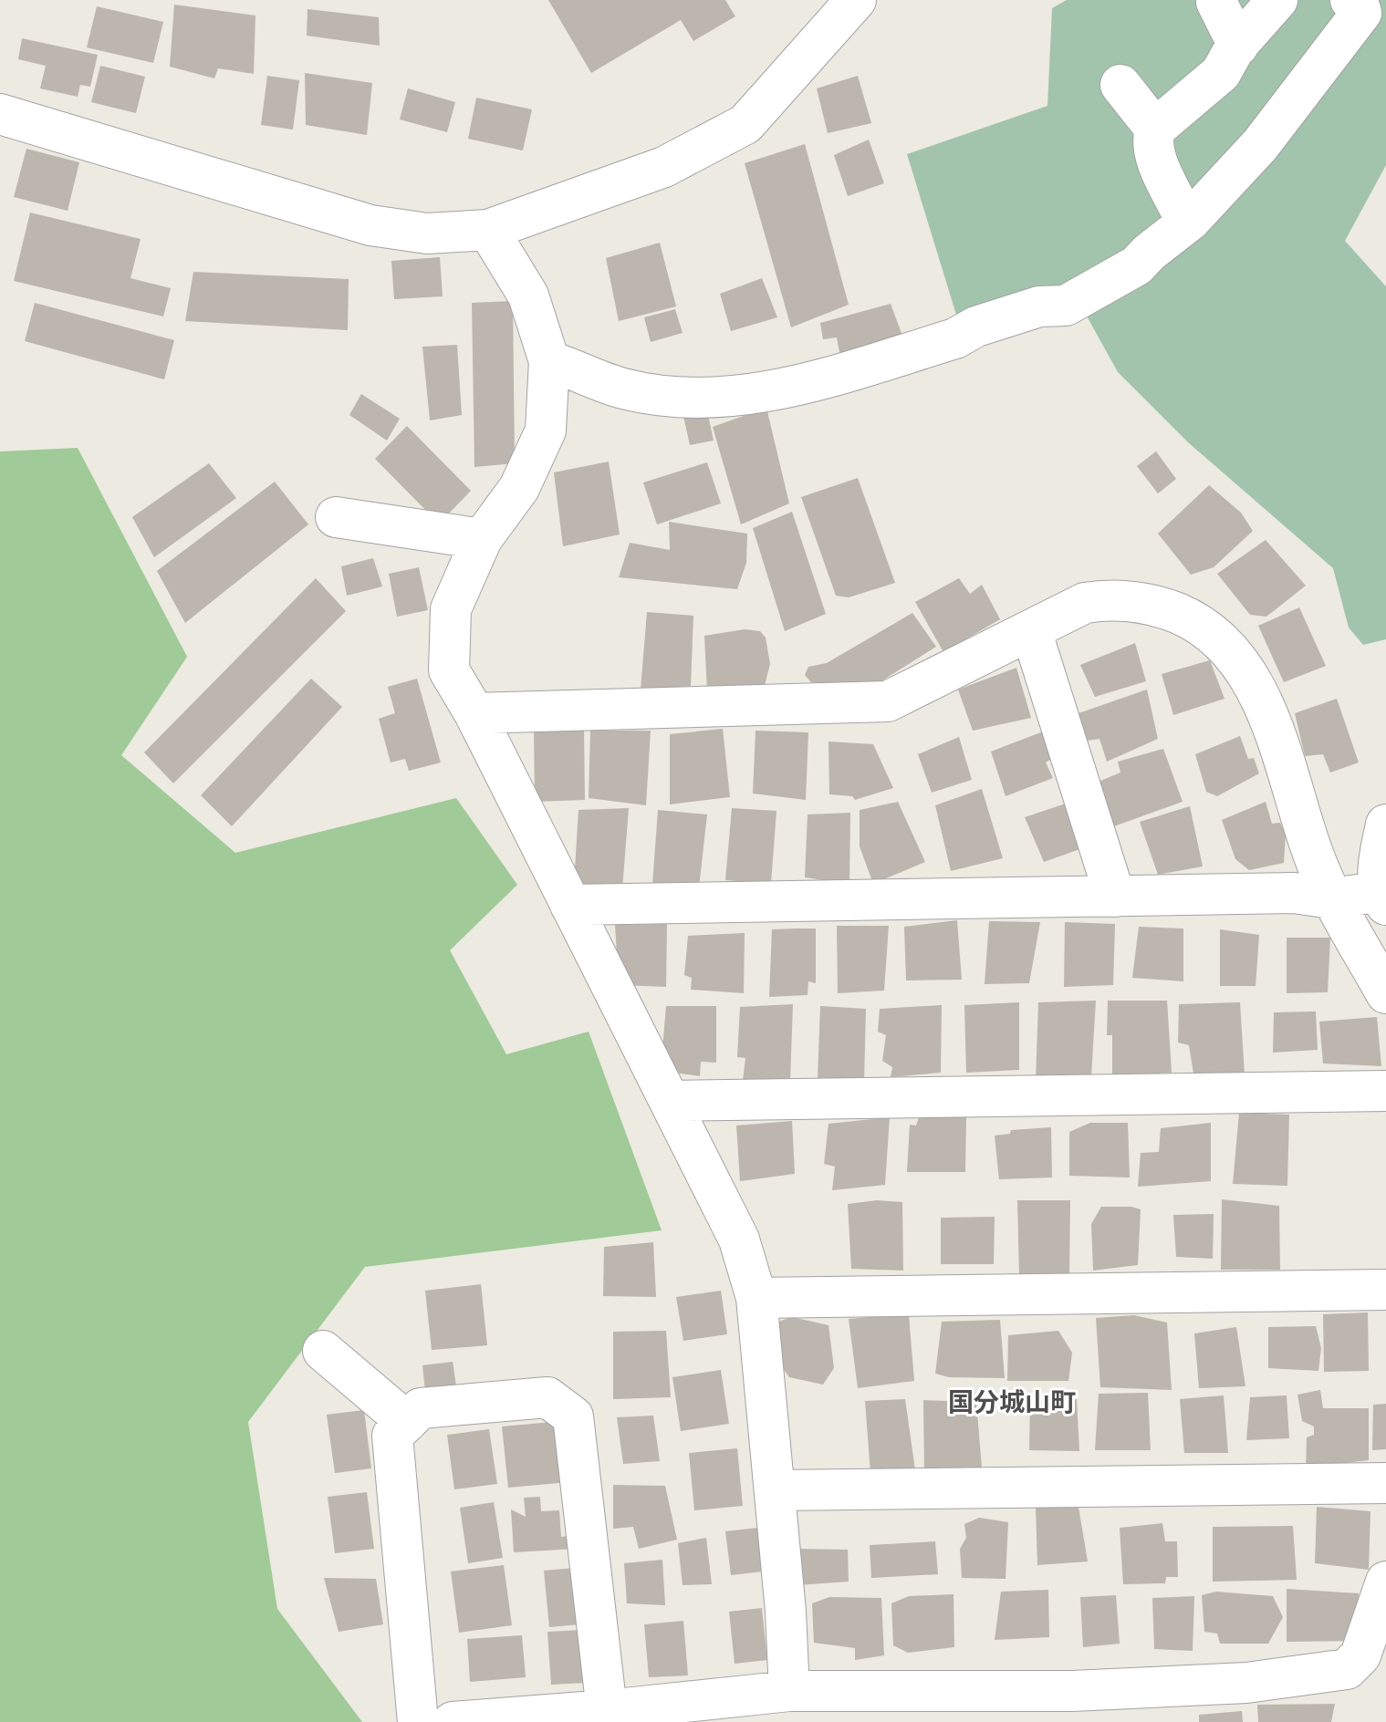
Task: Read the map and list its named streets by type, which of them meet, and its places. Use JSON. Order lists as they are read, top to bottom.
{
  "districts": ["国分城山町"]
}
